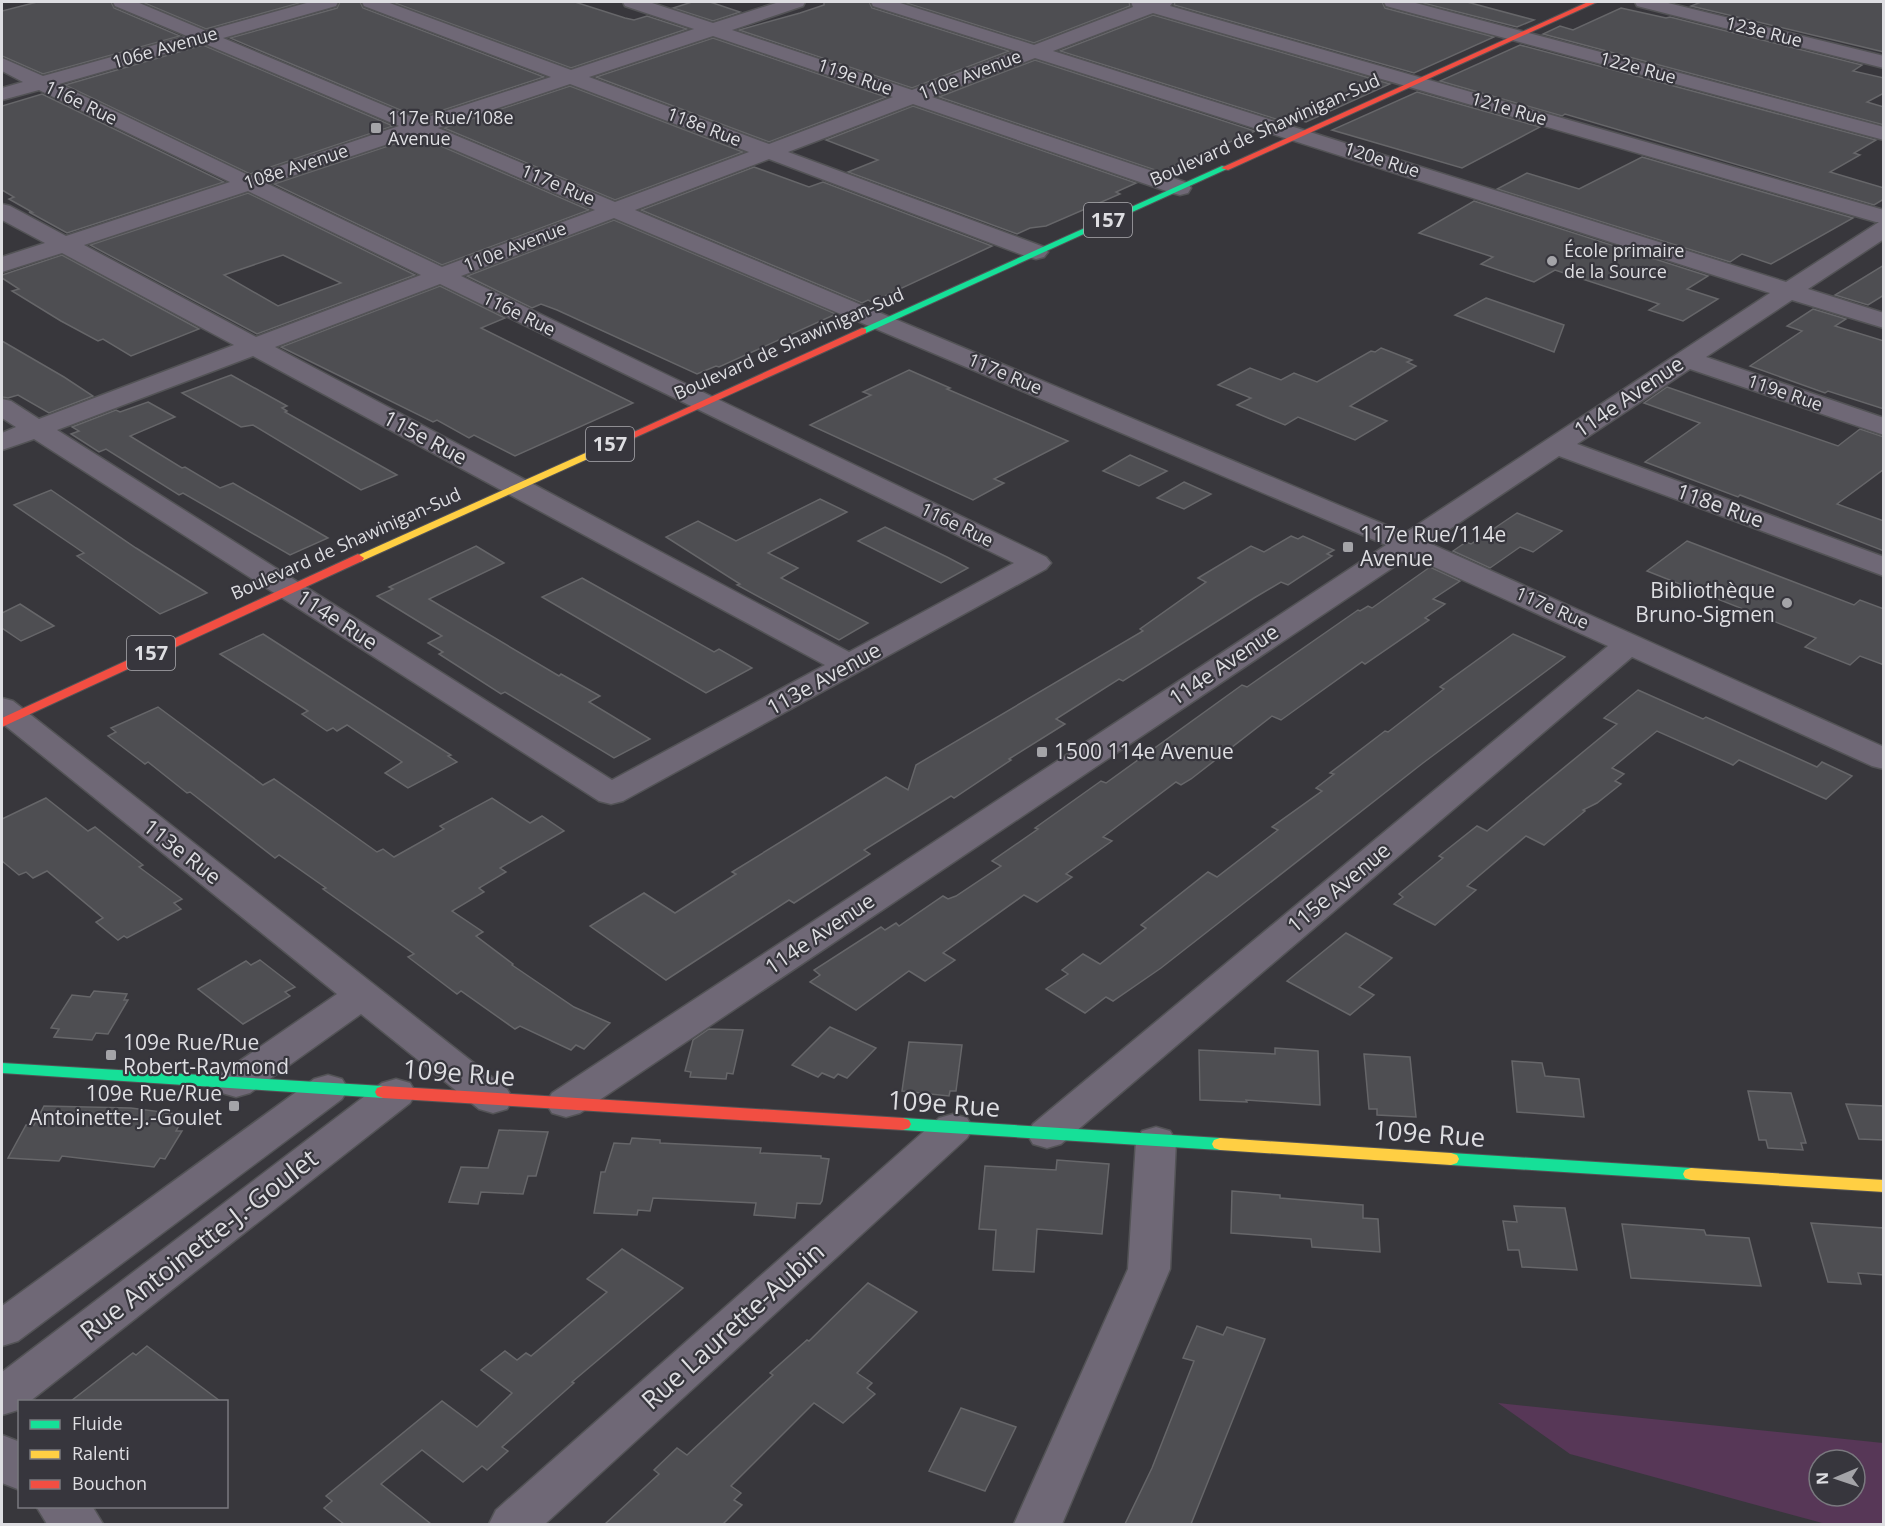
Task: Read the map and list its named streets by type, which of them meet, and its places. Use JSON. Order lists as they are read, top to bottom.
{
  "streets": {
    "main road": ["Boulevard de Shawinigan-Sud", "157", "109e Rue"],
    "street": [
      "123e Rue",
      "106e Avenue",
      "122e Rue",
      "110e Avenue",
      "119e Rue",
      "116e Rue",
      "121e Rue",
      "118e Rue",
      "120e Rue",
      "108e Avenue",
      "117e Rue",
      "114e Avenue",
      "115e Rue",
      "114e Rue",
      "113e Avenue",
      "113e Rue",
      "115e Avenue",
      "Rue Antoinette-J.-Goulet",
      "Rue Laurette-Aubin"
    ]
  },
  "crossings": [
    ["106e Avenue", "116e Rue"],
    ["106e Avenue", "117e Rue"],
    ["122e Rue", "Boulevard de Shawinigan-Sud"],
    ["110e Avenue", "119e Rue"],
    ["110e Avenue", "116e Rue"],
    ["110e Avenue", "121e Rue"],
    ["110e Avenue", "118e Rue"],
    ["110e Avenue", "120e Rue"],
    ["110e Avenue", "117e Rue"],
    ["110e Avenue", "115e Rue"],
    ["110e Avenue", "114e Rue"],
    ["119e Rue", "Boulevard de Shawinigan-Sud"],
    ["119e Rue", "108e Avenue"],
    ["119e Rue", "114e Avenue"],
    ["116e Rue", "Boulevard de Shawinigan-Sud"],
    ["116e Rue", "108e Avenue"],
    ["116e Rue", "113e Avenue"],
    ["121e Rue", "Boulevard de Shawinigan-Sud"],
    ["118e Rue", "Boulevard de Shawinigan-Sud"],
    ["118e Rue", "108e Avenue"],
    ["118e Rue", "114e Avenue"],
    ["Boulevard de Shawinigan-Sud", "120e Rue"],
    ["Boulevard de Shawinigan-Sud", "117e Rue"],
    ["Boulevard de Shawinigan-Sud", "115e Rue"],
    ["Boulevard de Shawinigan-Sud", "114e Rue"],
    ["Boulevard de Shawinigan-Sud", "113e Rue"],
    ["120e Rue", "114e Avenue"],
    ["108e Avenue", "117e Rue"],
    ["108e Avenue", "115e Rue"],
    ["117e Rue", "114e Avenue"],
    ["117e Rue", "115e Avenue"],
    ["114e Avenue", "109e Rue"],
    ["115e Rue", "113e Avenue"],
    ["114e Rue", "113e Avenue"],
    ["113e Rue", "109e Rue"],
    ["115e Avenue", "109e Rue"],
    ["109e Rue", "Rue Antoinette-J.-Goulet"],
    ["109e Rue", "Rue Laurette-Aubin"]
  ],
  "places": {
    "transit": [
      "117e Rue/108e Avenue",
      "117e Rue/114e Avenue",
      "1500 114e Avenue",
      "109e Rue/Rue Robert-Raymond",
      "109e Rue/Rue Antoinette-J.-Goulet"
    ],
    "other": ["École primaire de la Source", "Bibliothèque Bruno-Sigmen"]
  },
  "legend": ["Fluide", "Ralenti", "Bouchon"],
  "north": "left"
}
